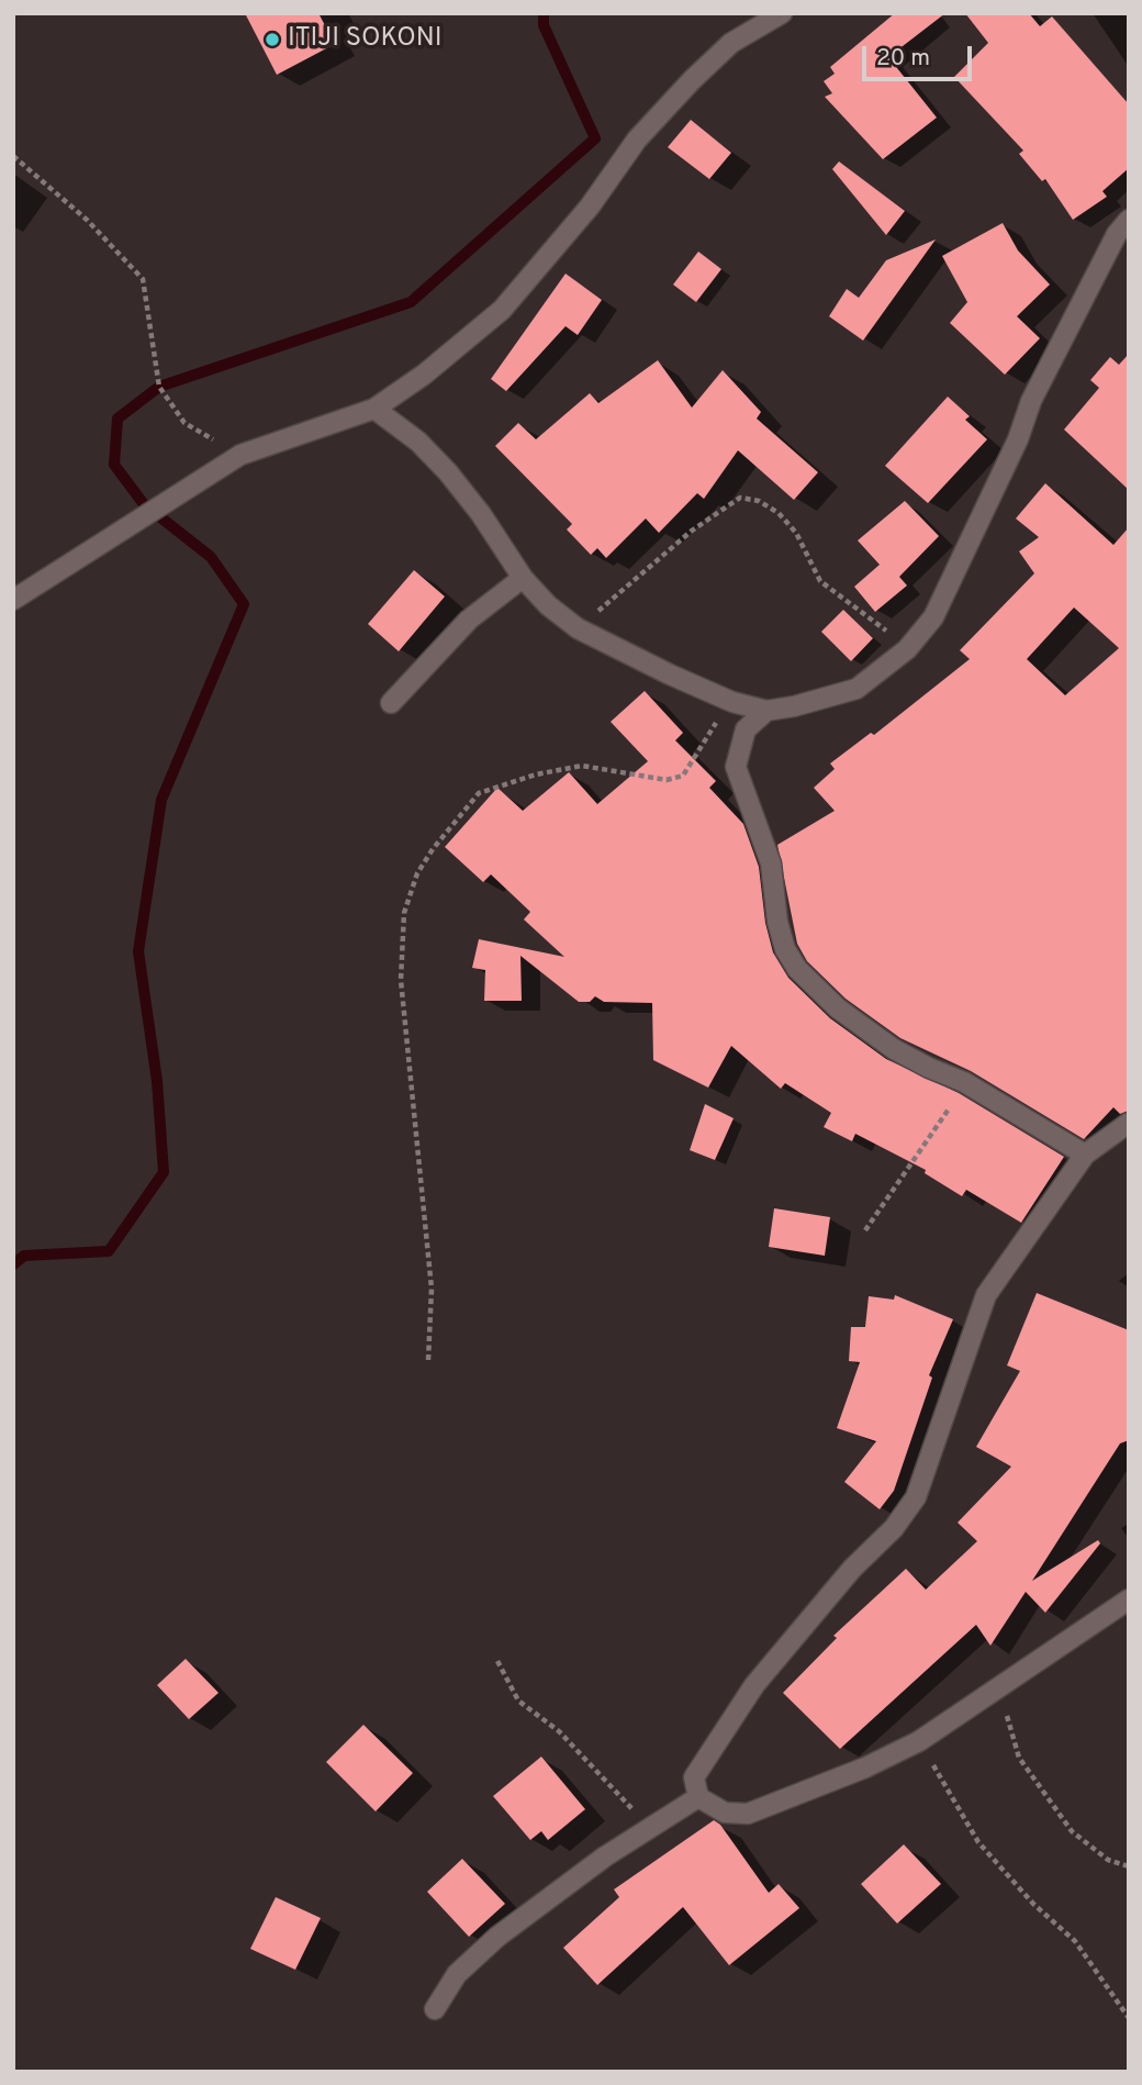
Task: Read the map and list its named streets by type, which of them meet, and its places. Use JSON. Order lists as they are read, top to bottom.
{
  "places": ["ITIJI SOKONI"],
  "scale_bar": "20 m"
}
